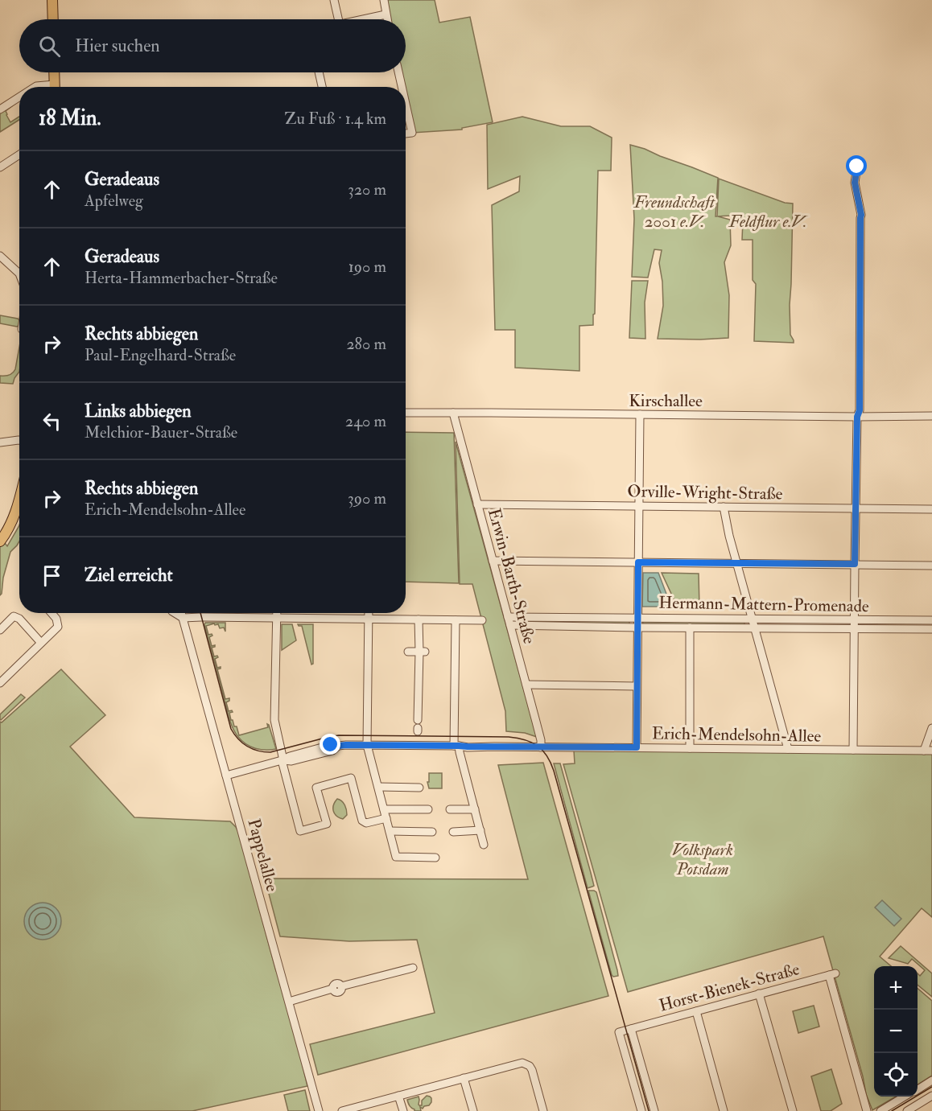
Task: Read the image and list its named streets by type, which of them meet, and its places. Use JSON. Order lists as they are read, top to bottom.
{
  "streets": {
    "street": [
      "Kirschallee",
      "Orville-Wright-Straße",
      "Erwin-Barth-Straße",
      "Hermann-Mattern-Promenade",
      "Erich-Mendelsohn-Allee",
      "Pappelallee",
      "Horst-Bienek-Straße"
    ]
  },
  "crossings": [
    ["Kirschallee", "Erwin-Barth-Straße"],
    ["Orville-Wright-Straße", "Erwin-Barth-Straße"],
    ["Erwin-Barth-Straße", "Hermann-Mattern-Promenade"],
    ["Erwin-Barth-Straße", "Erich-Mendelsohn-Allee"],
    ["Erich-Mendelsohn-Allee", "Pappelallee"]
  ],
  "parks": ["Freundschaft 2001 e.V.", "Feldflur e.V.", "Volkspark Potsdam"],
  "page": {
    "search": "Hier suchen",
    "heading": ["18 Min.", "Zu Fuß · 1.4 km"],
    "list": [
      ["Geradeaus", "Apfelweg", "320 m"],
      ["Geradeaus", "Herta-Hammerbacher-Straße", "190 m"],
      ["Rechts abbiegen", "Paul-Engelhard-Straße", "280 m"],
      ["Links abbiegen", "Melchior-Bauer-Straße", "240 m"],
      ["Rechts abbiegen", "Erich-Mendelsohn-Allee", "390 m"],
      "Ziel erreicht"
    ],
    "map_buttons": ["+", "−"]
  }
}
